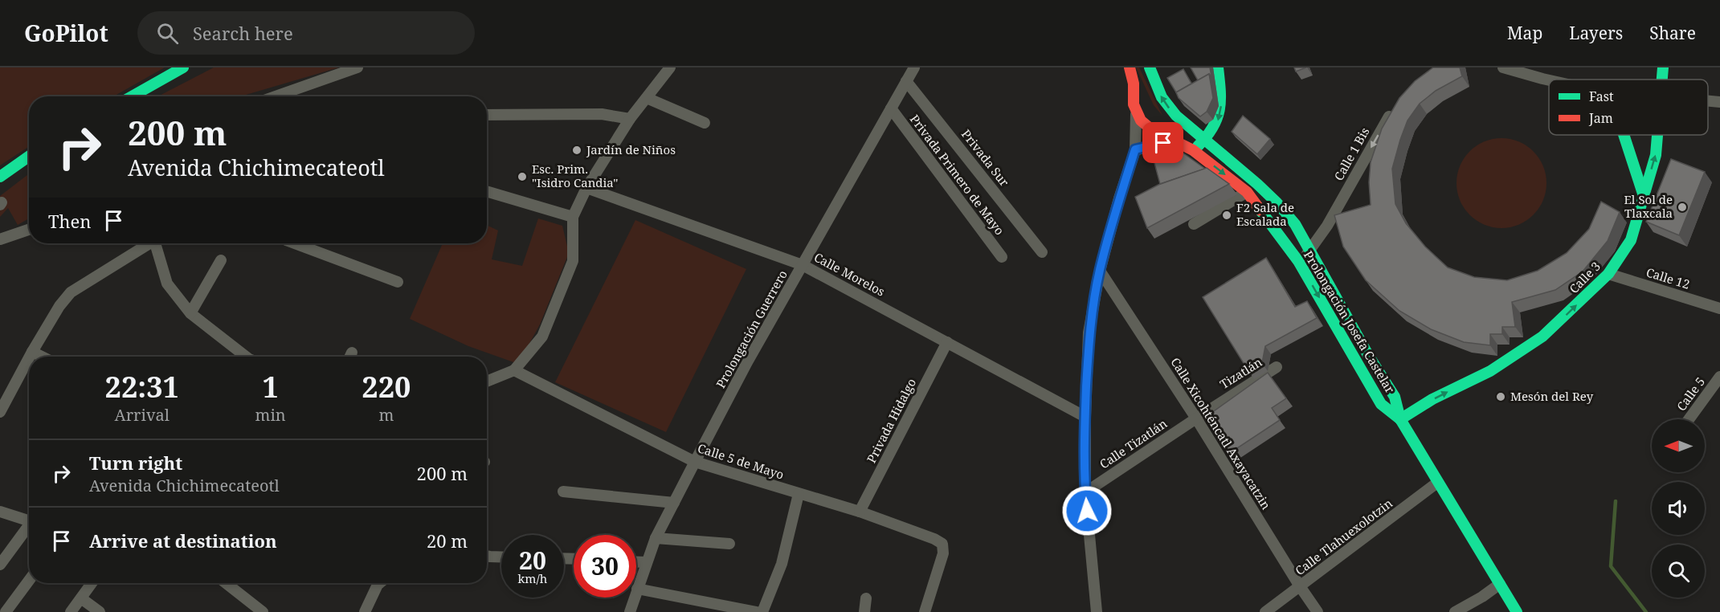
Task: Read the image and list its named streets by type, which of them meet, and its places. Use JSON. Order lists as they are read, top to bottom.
{
  "streets": {
    "main road": ["Calle 3", "Prolongación Josefa Castelar"],
    "street": [
      "Calle 1 Bis",
      "Privada Sur",
      "Privada Primero de Mayo",
      "Calle Morelos",
      "Calle 12",
      "Prolongación Guerrero",
      "Tizatlán",
      "Calle 5",
      "Privada Hidalgo",
      "Calle Xicohténcatl Axayacatzin",
      "Calle Tizatlán",
      "Calle 5 de Mayo",
      "Calle Tlahuexolotzin"
    ]
  },
  "crossings": [
    ["Calle 1 Bis", "Prolongación Josefa Castelar"],
    ["Privada Sur", "Prolongación Guerrero"],
    ["Privada Primero de Mayo", "Prolongación Guerrero"],
    ["Calle Morelos", "Prolongación Guerrero"],
    ["Calle Morelos", "Privada Hidalgo"],
    ["Calle 3", "Calle 12"],
    ["Calle 3", "Prolongación Josefa Castelar"],
    ["Prolongación Guerrero", "Calle 5 de Mayo"],
    ["Tizatlán", "Calle Xicohténcatl Axayacatzin"],
    ["Tizatlán", "Calle Tizatlán"],
    ["Privada Hidalgo", "Calle 5 de Mayo"],
    ["Calle Xicohténcatl Axayacatzin", "Calle Tizatlán"],
    ["Calle Xicohténcatl Axayacatzin", "Calle Tlahuexolotzin"]
  ],
  "one_way": ["Calle 1 Bis", "Calle 3"],
  "places": [
    "Jardín de Niños",
    "Esc. Prim. \"Isidro Candia\"",
    "El Sol de Tlaxcala",
    "F2 Sala de Escalada",
    "Mesón del Rey"
  ],
  "legend": ["Fast", "Jam"],
  "north": "left",
  "page": {
    "header": "GoPilot",
    "search": "Search here",
    "nav": ["Map", "Layers", "Share"],
    "turn": ["200 m", "Avenida Chichimecateotl"],
    "then": "Then",
    "eta": [
      "22:31",
      "Arrival",
      "1",
      "min",
      "220",
      "m"
    ],
    "list": [
      {
        "name": "Turn right",
        "note": "Avenida Chichimecateotl",
        "value": "200 m"
      },
      {
        "name": "Arrive at destination",
        "value": "20 m"
      }
    ],
    "speed": "20 km/h",
    "limit": "30"
  }
}
